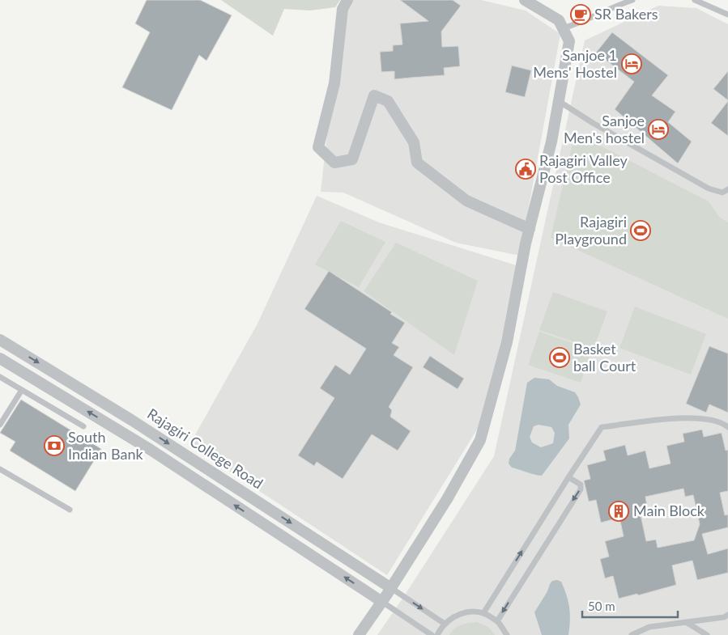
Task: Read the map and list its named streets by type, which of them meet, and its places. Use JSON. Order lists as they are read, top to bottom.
{
  "streets": {
    "street": ["Rajagiri College Road"]
  },
  "places": {
    "cafe": ["SR Bakers"],
    "hotel": ["Sanjoe 1 Mens' Hostel", "Sanjoe Men's hostel"],
    "public building": ["Rajagiri Valley Post Office"],
    "sports": ["Rajagiri Playground", "Basket ball Court"],
    "bank": ["South Indian Bank"],
    "building": ["Main Block"]
  },
  "scale_bar": "50 m"
}
